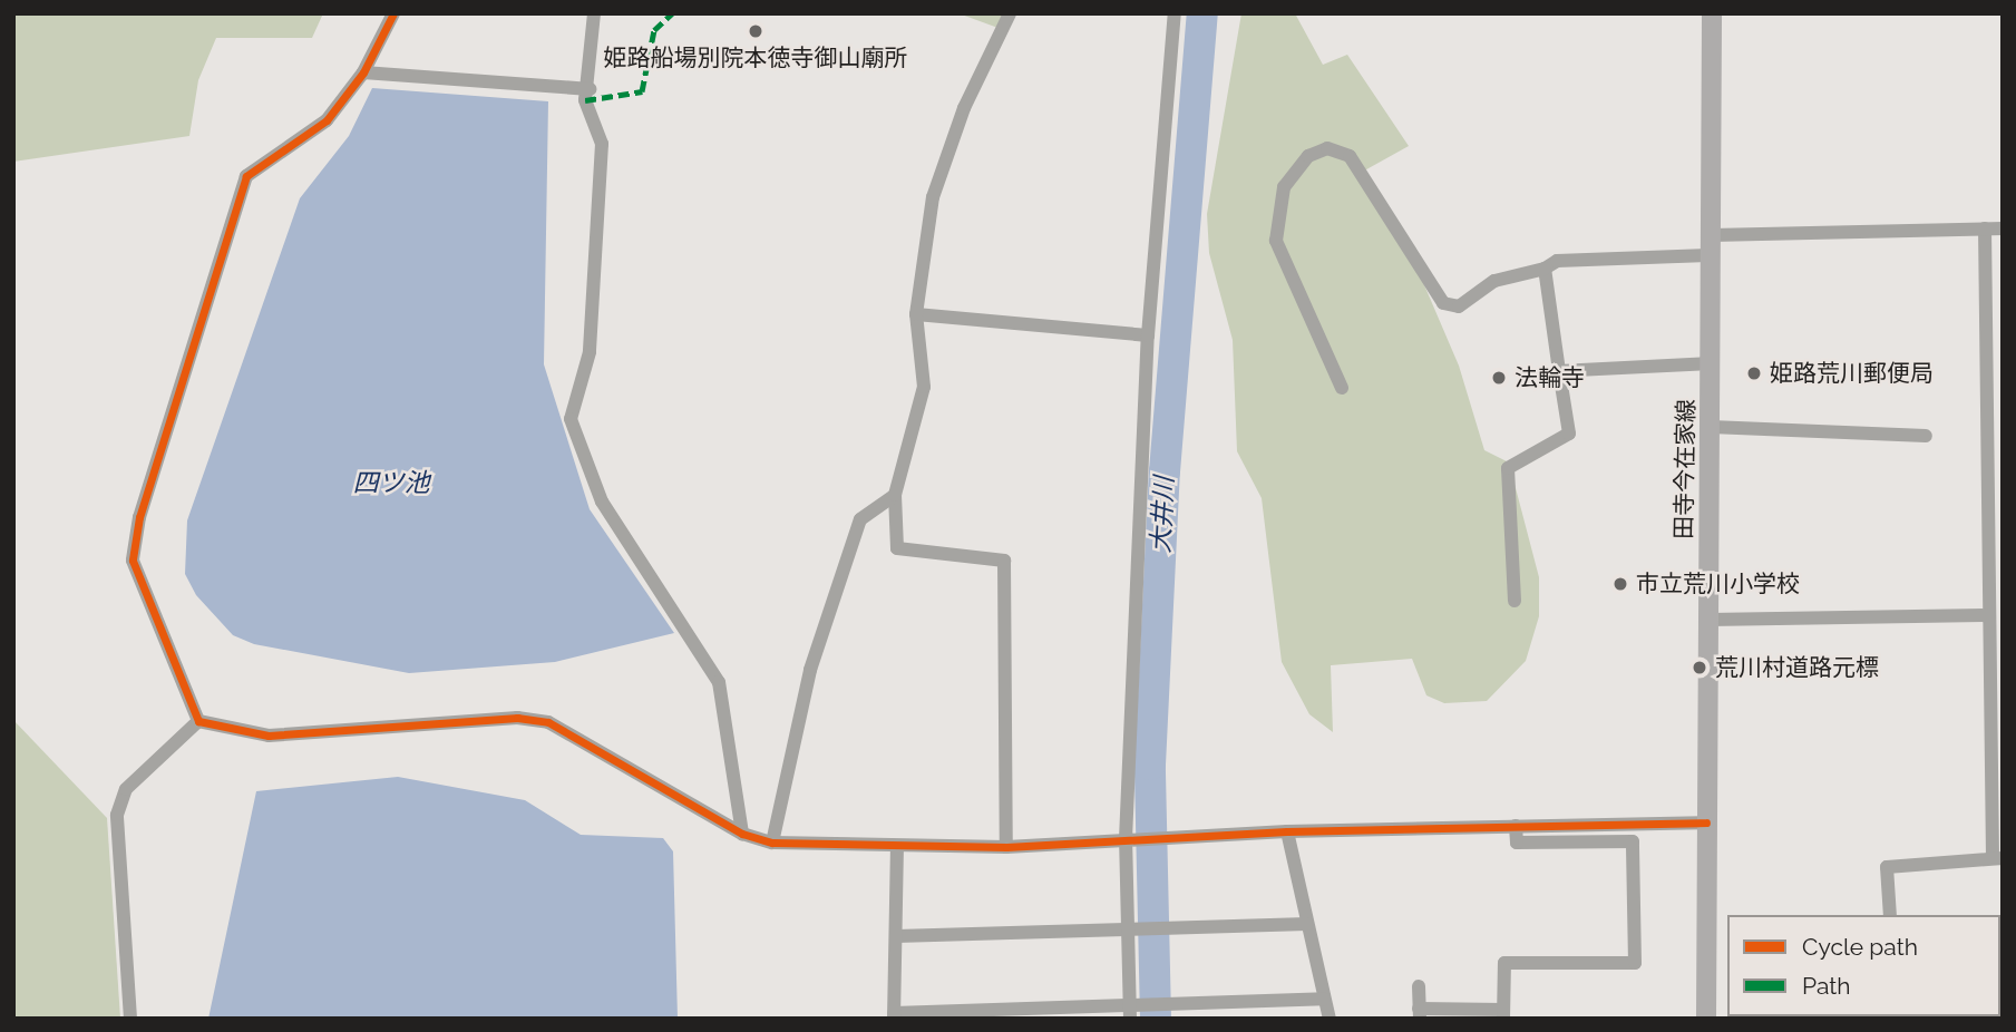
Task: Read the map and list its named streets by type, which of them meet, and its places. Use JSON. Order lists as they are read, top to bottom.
{
  "streets": {
    "main road": ["田寺今在家線"]
  },
  "water": ["四ツ池", "大井川"],
  "places": [
    "姫路船場別院本徳寺御山廟所",
    "姫路荒川郵便局",
    "法輪寺",
    "市立荒川小学校",
    "荒川村道路元標"
  ],
  "legend": ["Cycle path", "Path"]
}
